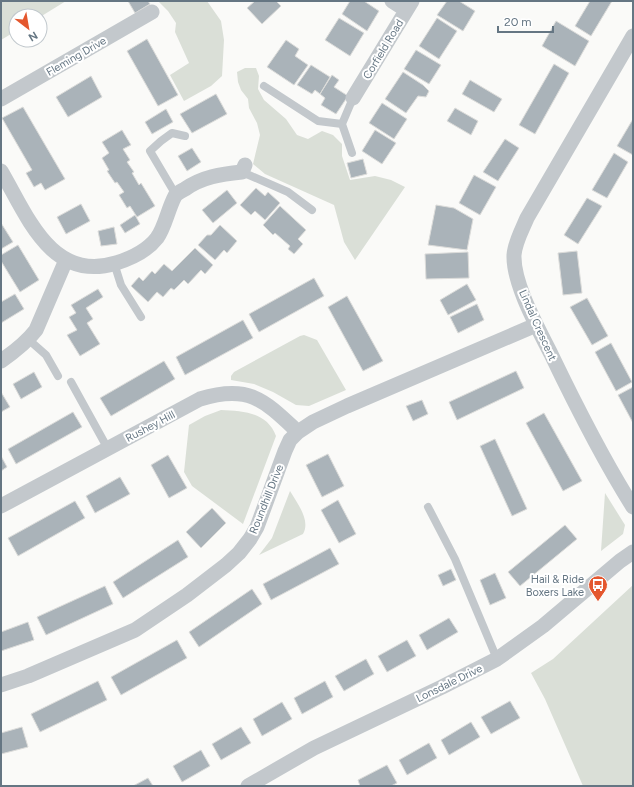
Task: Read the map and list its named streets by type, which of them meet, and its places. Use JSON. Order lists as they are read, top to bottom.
{
  "streets": {
    "street": [
      "Corfield Road",
      "Fleming Drive",
      "Lindal Crescent",
      "Rushey Hill",
      "Roundhill Drive",
      "Lonsdale Drive"
    ]
  },
  "crossings": [
    ["Lindal Crescent", "Roundhill Drive"],
    ["Rushey Hill", "Roundhill Drive"]
  ],
  "places": {
    "bus stop": ["Hail & Ride Boxers Lake"]
  },
  "scale_bar": "20 m",
  "north": "bottom right"
}
